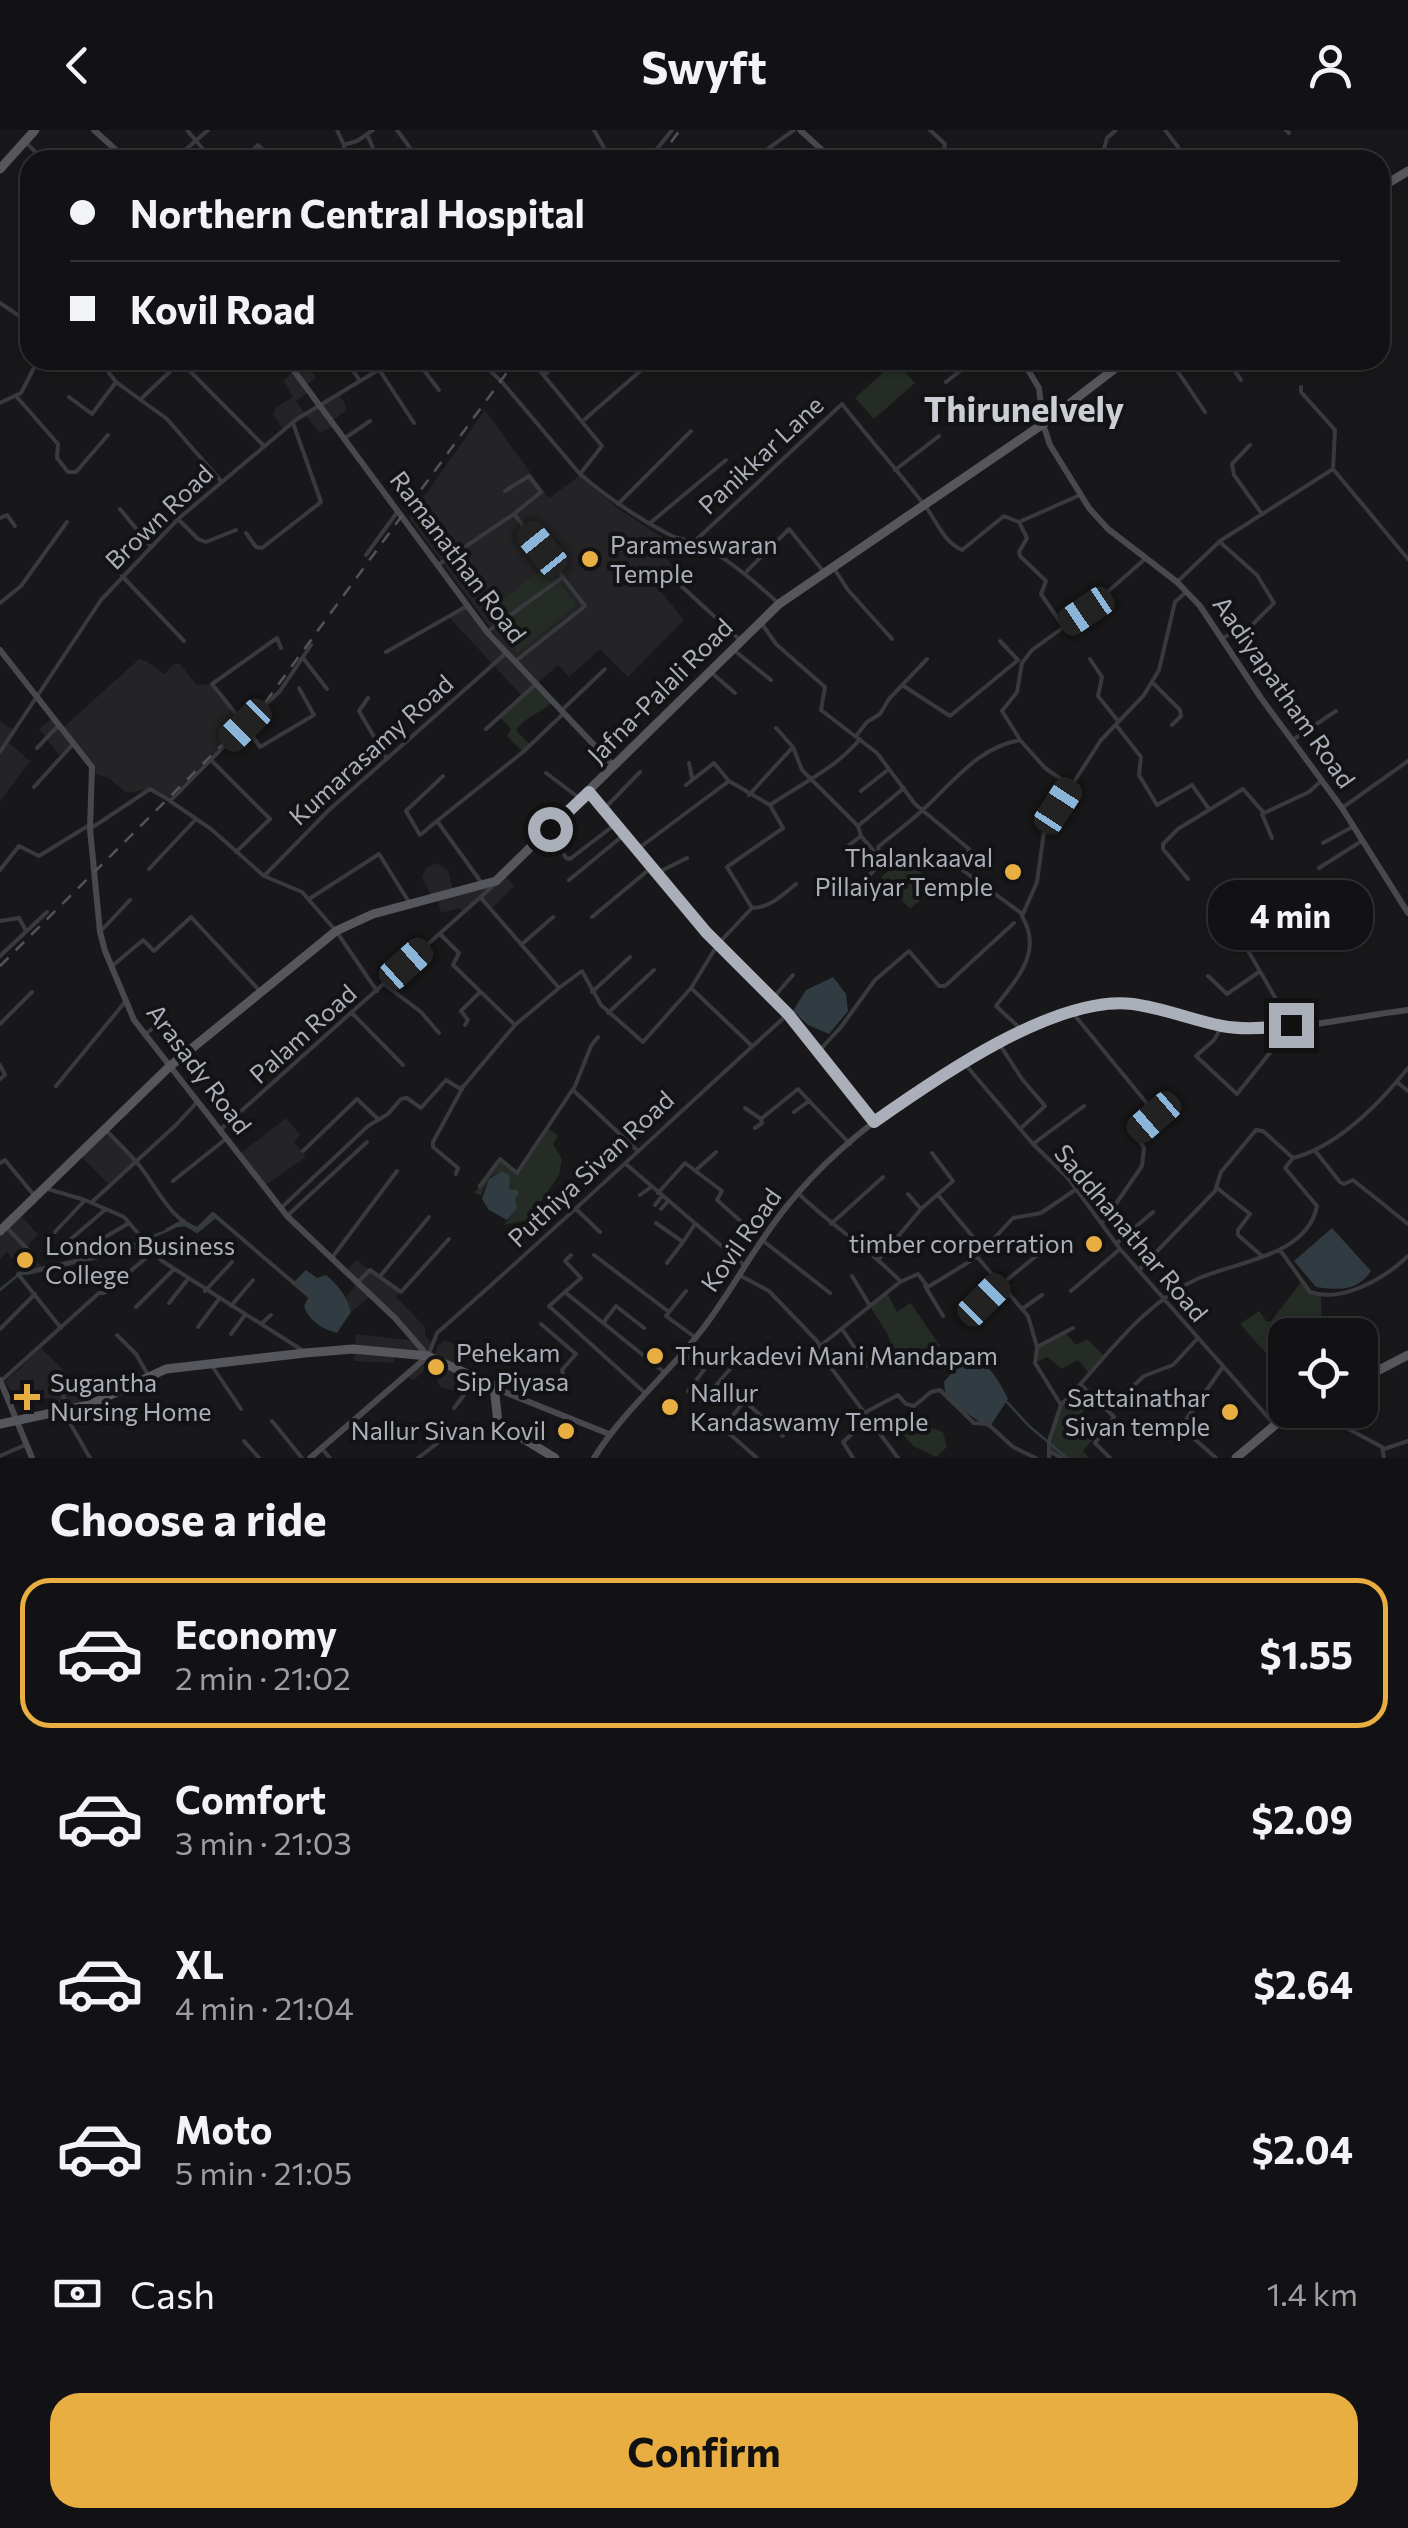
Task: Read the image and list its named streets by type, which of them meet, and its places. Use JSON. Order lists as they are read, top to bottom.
{
  "streets": {
    "main road": ["Jafna-Palali Road"],
    "street": [
      "Panikkar Lane",
      "Brown Road",
      "Ramanathan Road",
      "Aadiyapatham Road",
      "Kumarasamy Road",
      "Palam Road",
      "Arasady Road",
      "Puthiya Sivan Road",
      "Saddhanathar Road",
      "Kovil Road"
    ]
  },
  "crossings": [
    ["Panikkar Lane", "Jafna-Palali Road"],
    ["Brown Road", "Ramanathan Road"],
    ["Brown Road", "Arasady Road"],
    ["Ramanathan Road", "Jafna-Palali Road"],
    ["Ramanathan Road", "Kumarasamy Road"],
    ["Jafna-Palali Road", "Aadiyapatham Road"],
    ["Jafna-Palali Road", "Palam Road"],
    ["Jafna-Palali Road", "Arasady Road"],
    ["Palam Road", "Arasady Road"],
    ["Arasady Road", "Puthiya Sivan Road"],
    ["Saddhanathar Road", "Kovil Road"]
  ],
  "districts": ["Thirunelvely"],
  "places": {
    "other": [
      "Parameswaran Temple",
      "Thalankaaval Pillaiyar Temple",
      "timber corperration",
      "London Business College",
      "Thurkadevi Mani Mandapam",
      "Pehekam Sip Piyasa",
      "Nallur Kandaswamy Temple",
      "Sattainathar Sivan temple",
      "Nallur Sivan Kovil"
    ],
    "health": ["Sugantha Nursing Home"]
  },
  "page": {
    "header": "Swyft",
    "banner": ["Northern Central Hospital", "Kovil Road"],
    "bubble": "4 min",
    "heading": "Choose a ride",
    "list": [
      {
        "name": "Economy",
        "note": "2 min · 21:02",
        "value": "$1.55"
      },
      {
        "name": "Comfort",
        "note": "3 min · 21:03",
        "value": "$2.09"
      },
      {
        "name": "XL",
        "note": "4 min · 21:04",
        "value": "$2.64"
      },
      {
        "name": "Moto",
        "note": "5 min · 21:05",
        "value": "$2.04"
      }
    ],
    "pay": ["Cash", "1.4 km"],
    "buttons": "Confirm"
  }
}
